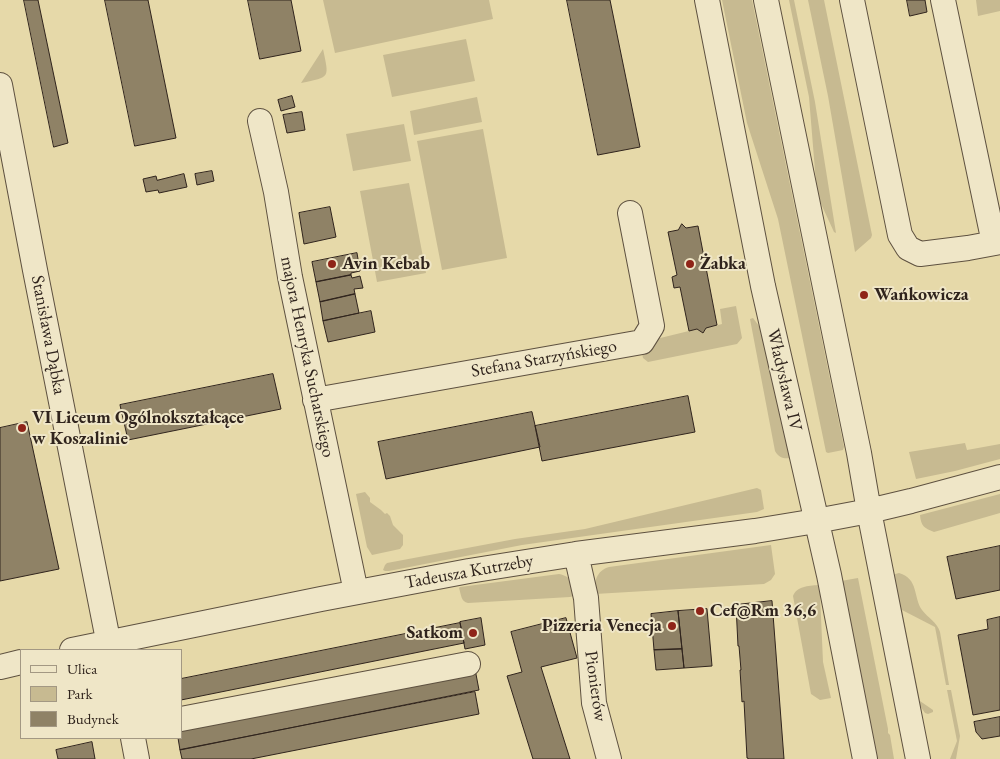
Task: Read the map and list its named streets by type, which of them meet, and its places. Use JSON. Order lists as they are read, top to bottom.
{
  "streets": {
    "street": [
      "Stanisława Dąbka",
      "majora Henryka Sucharskiego",
      "Stefana Starzyńskiego",
      "Władysława IV",
      "Tadeusza Kutrzeby",
      "Pionierów"
    ]
  },
  "crossings": [
    ["Stanisława Dąbka", "Tadeusza Kutrzeby"],
    ["majora Henryka Sucharskiego", "Stefana Starzyńskiego"],
    ["majora Henryka Sucharskiego", "Tadeusza Kutrzeby"],
    ["Władysława IV", "Tadeusza Kutrzeby"],
    ["Tadeusza Kutrzeby", "Pionierów"]
  ],
  "places": [
    "Avin Kebab",
    "Żabka",
    "Wańkowicza",
    "VI Liceum Ogólnokształcące w Koszalinie",
    "Cef@Rm 36,6",
    "Pizzeria Venecja",
    "Satkom"
  ],
  "legend": ["Ulica", "Park", "Budynek"]
}
